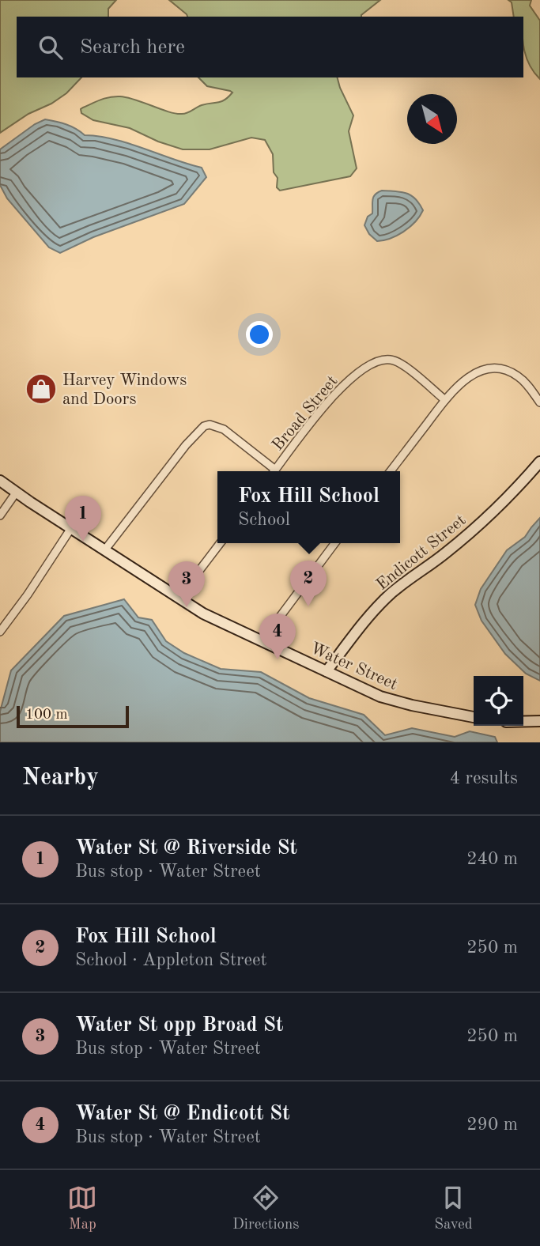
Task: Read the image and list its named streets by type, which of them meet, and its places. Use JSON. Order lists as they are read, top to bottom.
{
  "streets": {
    "main road": ["Endicott Street", "Water Street"],
    "street": ["Broad Street"]
  },
  "crossings": [
    ["Endicott Street", "Water Street"]
  ],
  "places": {
    "shop": ["Harvey Windows and Doors"]
  },
  "scale_bar": "100 m",
  "north": "bottom right",
  "page": {
    "search": "Search here",
    "popup": ["Fox Hill School", "School"],
    "pins": [
      "1",
      "2",
      "3",
      "4"
    ],
    "scale": "100 m",
    "heading": ["Nearby", "4 results"],
    "list": [
      {
        "mark": "1",
        "name": "Water St @ Riverside St",
        "note": "Bus stop · Water Street",
        "value": "240 m"
      },
      {
        "mark": "2",
        "name": "Fox Hill School",
        "note": "School · Appleton Street",
        "value": "250 m"
      },
      {
        "mark": "3",
        "name": "Water St opp Broad St",
        "note": "Bus stop · Water Street",
        "value": "250 m"
      },
      {
        "mark": "4",
        "name": "Water St @ Endicott St",
        "note": "Bus stop · Water Street",
        "value": "290 m"
      }
    ],
    "nav": ["Map", "Directions", "Saved"]
  }
}
